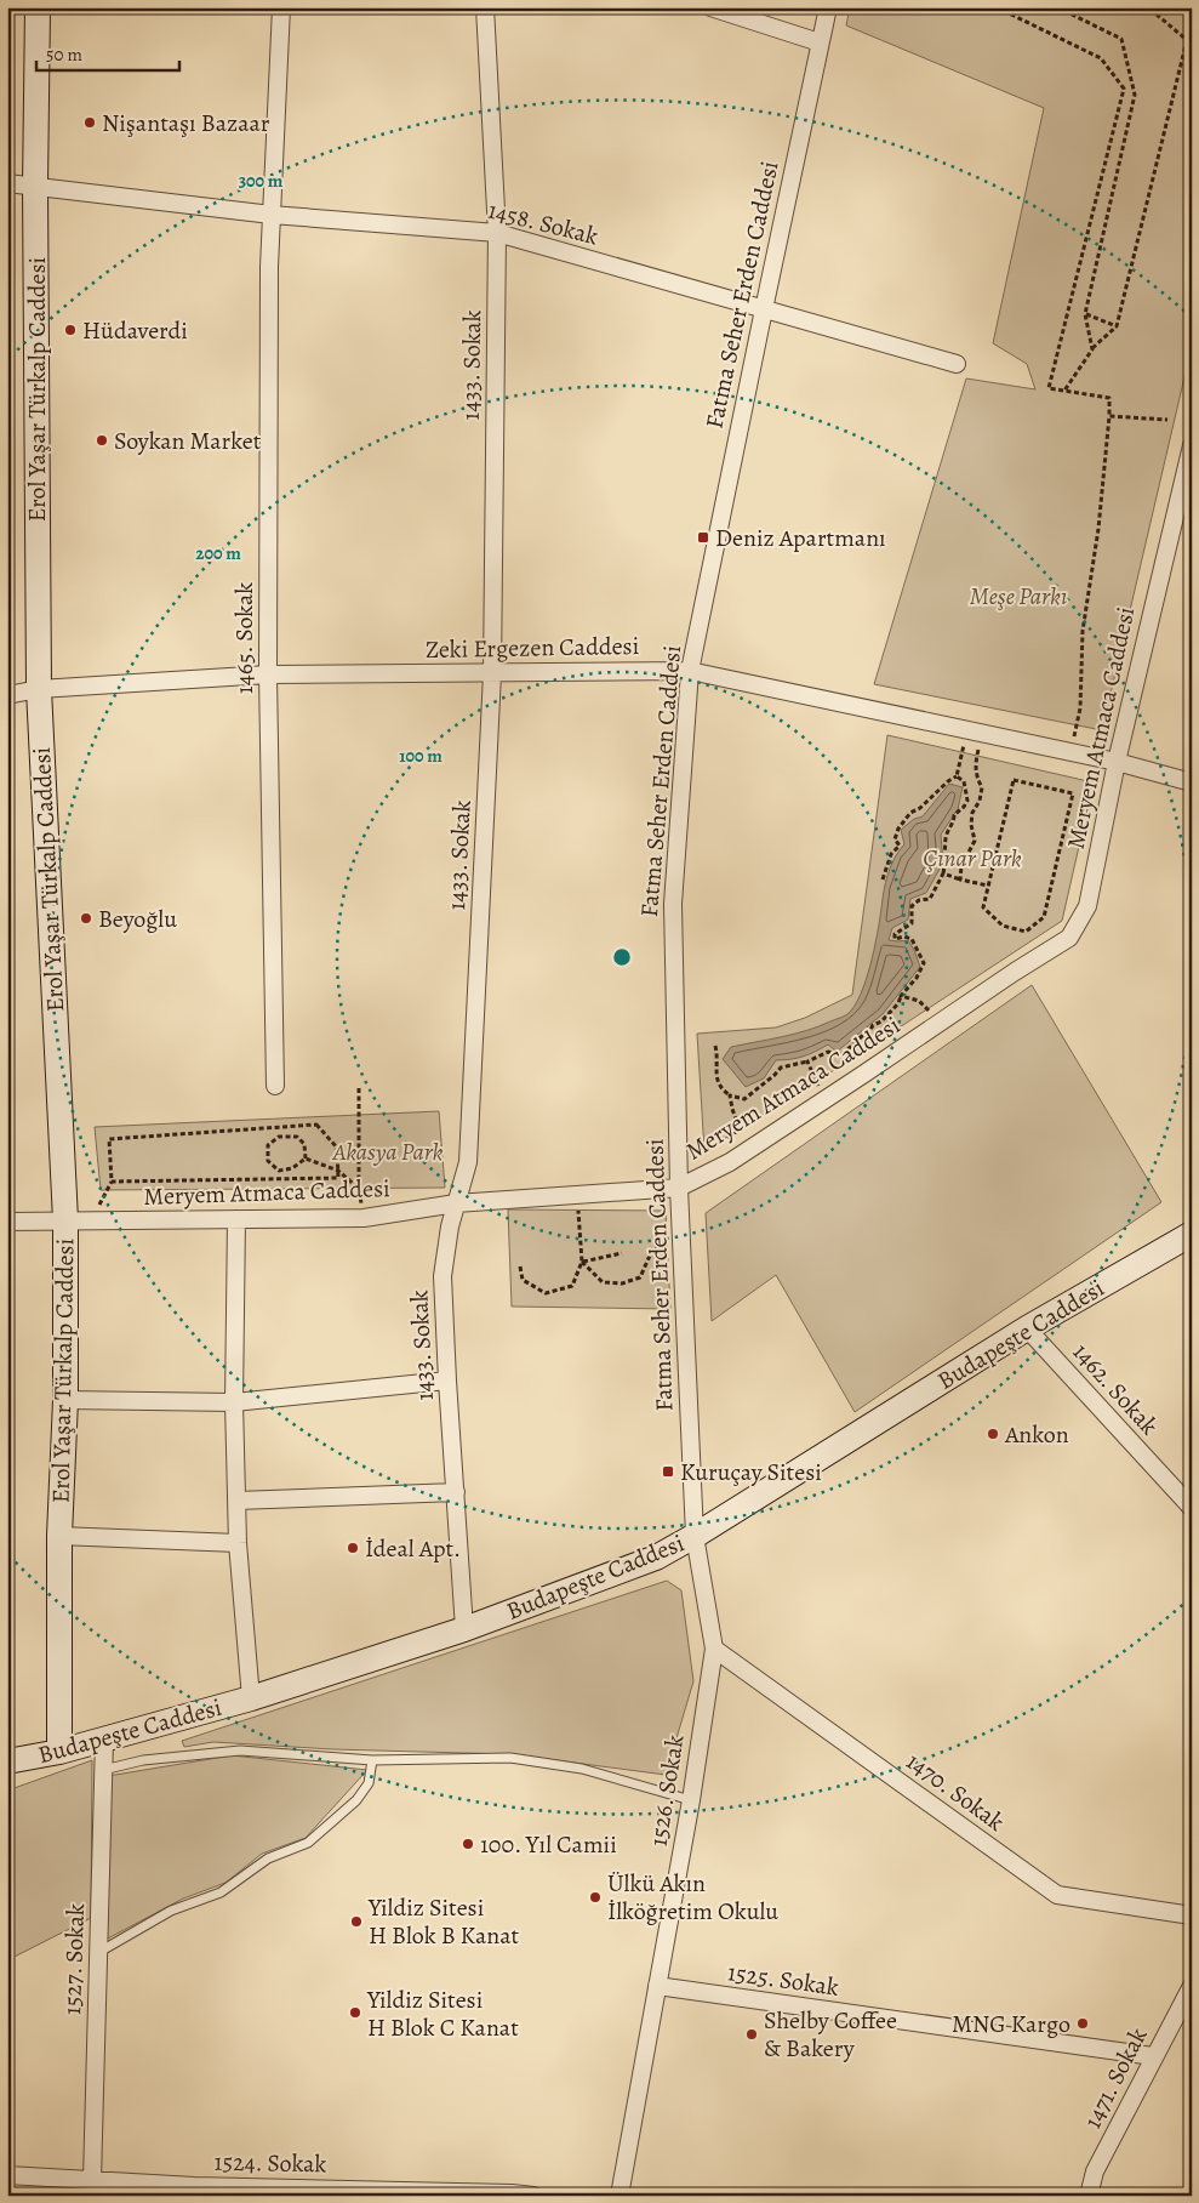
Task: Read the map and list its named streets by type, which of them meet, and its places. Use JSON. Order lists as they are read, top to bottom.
{
  "streets": {
    "street": [
      "1458. Sokak",
      "Fatma Seher Erden Caddesi",
      "1433. Sokak",
      "Erol Yaşar Türkalp Caddesi",
      "1465. Sokak",
      "Zeki Ergezen Caddesi",
      "Meryem Atmaca Caddesi",
      "Budapeşte Caddesi",
      "1462. Sokak",
      "1526. Sokak",
      "1470. Sokak",
      "1527. Sokak",
      "1525. Sokak",
      "1471. Sokak",
      "1524. Sokak"
    ]
  },
  "crossings": [
    ["1458. Sokak", "Fatma Seher Erden Caddesi"],
    ["1458. Sokak", "1433. Sokak"],
    ["1458. Sokak", "Erol Yaşar Türkalp Caddesi"],
    ["1458. Sokak", "1465. Sokak"],
    ["Fatma Seher Erden Caddesi", "Zeki Ergezen Caddesi"],
    ["Fatma Seher Erden Caddesi", "Meryem Atmaca Caddesi"],
    ["Fatma Seher Erden Caddesi", "Budapeşte Caddesi"],
    ["Fatma Seher Erden Caddesi", "1526. Sokak"],
    ["1433. Sokak", "Zeki Ergezen Caddesi"],
    ["1433. Sokak", "Meryem Atmaca Caddesi"],
    ["1433. Sokak", "Budapeşte Caddesi"],
    ["Erol Yaşar Türkalp Caddesi", "Zeki Ergezen Caddesi"],
    ["Erol Yaşar Türkalp Caddesi", "Meryem Atmaca Caddesi"],
    ["Erol Yaşar Türkalp Caddesi", "Budapeşte Caddesi"],
    ["1465. Sokak", "Zeki Ergezen Caddesi"],
    ["Zeki Ergezen Caddesi", "Meryem Atmaca Caddesi"],
    ["Budapeşte Caddesi", "1462. Sokak"],
    ["Budapeşte Caddesi", "1526. Sokak"],
    ["Budapeşte Caddesi", "1527. Sokak"],
    ["1526. Sokak", "1470. Sokak"],
    ["1526. Sokak", "1525. Sokak"],
    ["1527. Sokak", "1524. Sokak"],
    ["1525. Sokak", "1471. Sokak"]
  ],
  "parks": ["Meşe Parkı", "Çınar Park", "Akasya Park"],
  "places": {
    "other": [
      "Nişantaşı Bazaar",
      "Hüdaverdi",
      "Soykan Market",
      "Beyoğlu",
      "Ankon",
      "İdeal Apt.",
      "100. Yıl Camii",
      "Ülkü Akın İlköğretim Okulu",
      "Yildiz Sitesi H Blok B Kanat",
      "Yildiz Sitesi H Blok C Kanat",
      "MNG Kargo",
      "Shelby Coffee & Bakery"
    ],
    "transit": ["Deniz Apartmanı", "Kuruçay Sitesi"]
  },
  "scale_bar": "50 m",
  "rings": ["300 m", "200 m", "100 m"]
}
